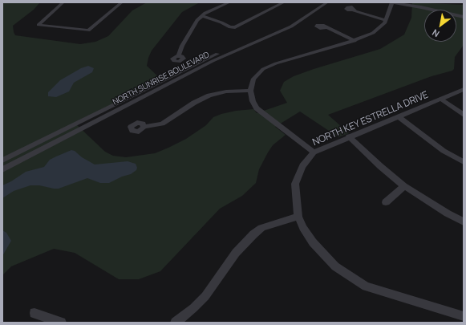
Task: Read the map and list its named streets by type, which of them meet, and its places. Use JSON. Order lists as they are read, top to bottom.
{
  "streets": {
    "street": ["NORTH SUNRISE BOULEVARD", "NORTH KEY ESTRELLA DRIVE"]
  },
  "north": "bottom left"
}
